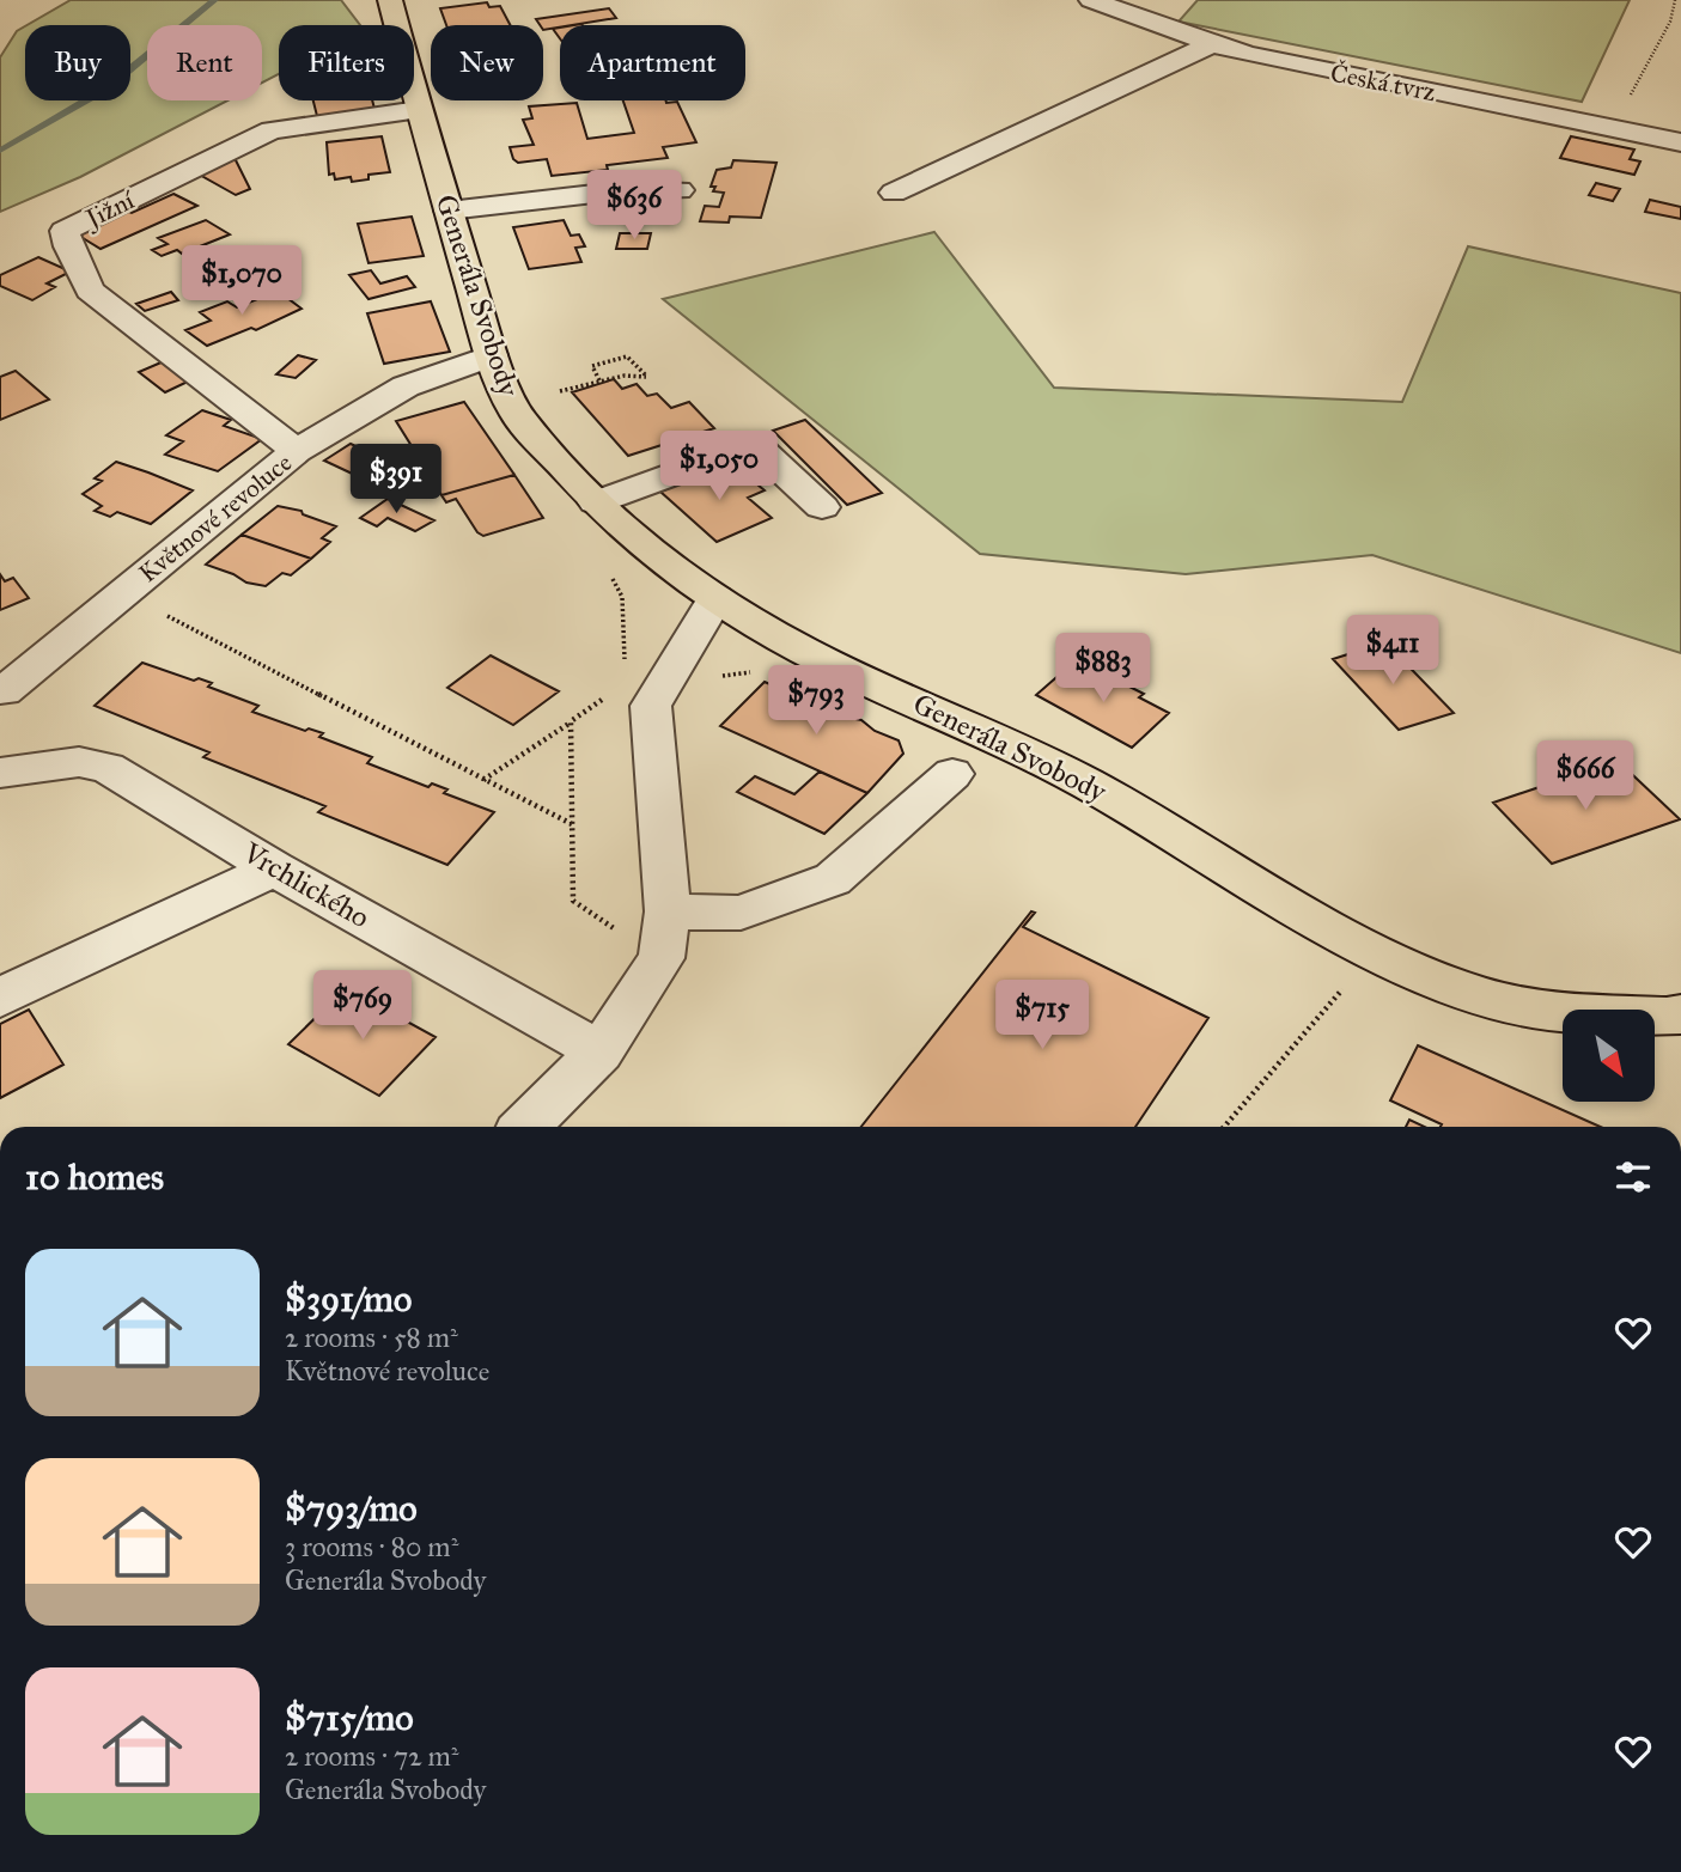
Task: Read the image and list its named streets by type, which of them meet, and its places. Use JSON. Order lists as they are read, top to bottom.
{
  "streets": {
    "main road": ["Generála Svobody"],
    "street": [
      "Česká tvrz",
      "Jižní",
      "Květnové revoluce",
      "Vrchlického"
    ]
  },
  "crossings": [
    ["Jižní", "Generála Svobody"],
    ["Jižní", "Květnové revoluce"],
    ["Generála Svobody", "Květnové revoluce"]
  ],
  "north": "bottom right",
  "page": {
    "chip": [
      "Buy",
      "Rent",
      "Filters",
      "New",
      "Apartment"
    ],
    "price": [
      "$636",
      "$1,070",
      "$1,050",
      "$391",
      "$411",
      "$883",
      "$793",
      "$666",
      "$769",
      "$715"
    ],
    "heading": "10 homes",
    "list": [
      {
        "name": "$391/mo",
        "note": "2 rooms · 58 m² · Květnové revoluce"
      },
      {
        "name": "$793/mo",
        "note": "3 rooms · 80 m² · Generála Svobody"
      },
      {
        "name": "$715/mo",
        "note": "2 rooms · 72 m² · Generála Svobody"
      }
    ]
  }
}
